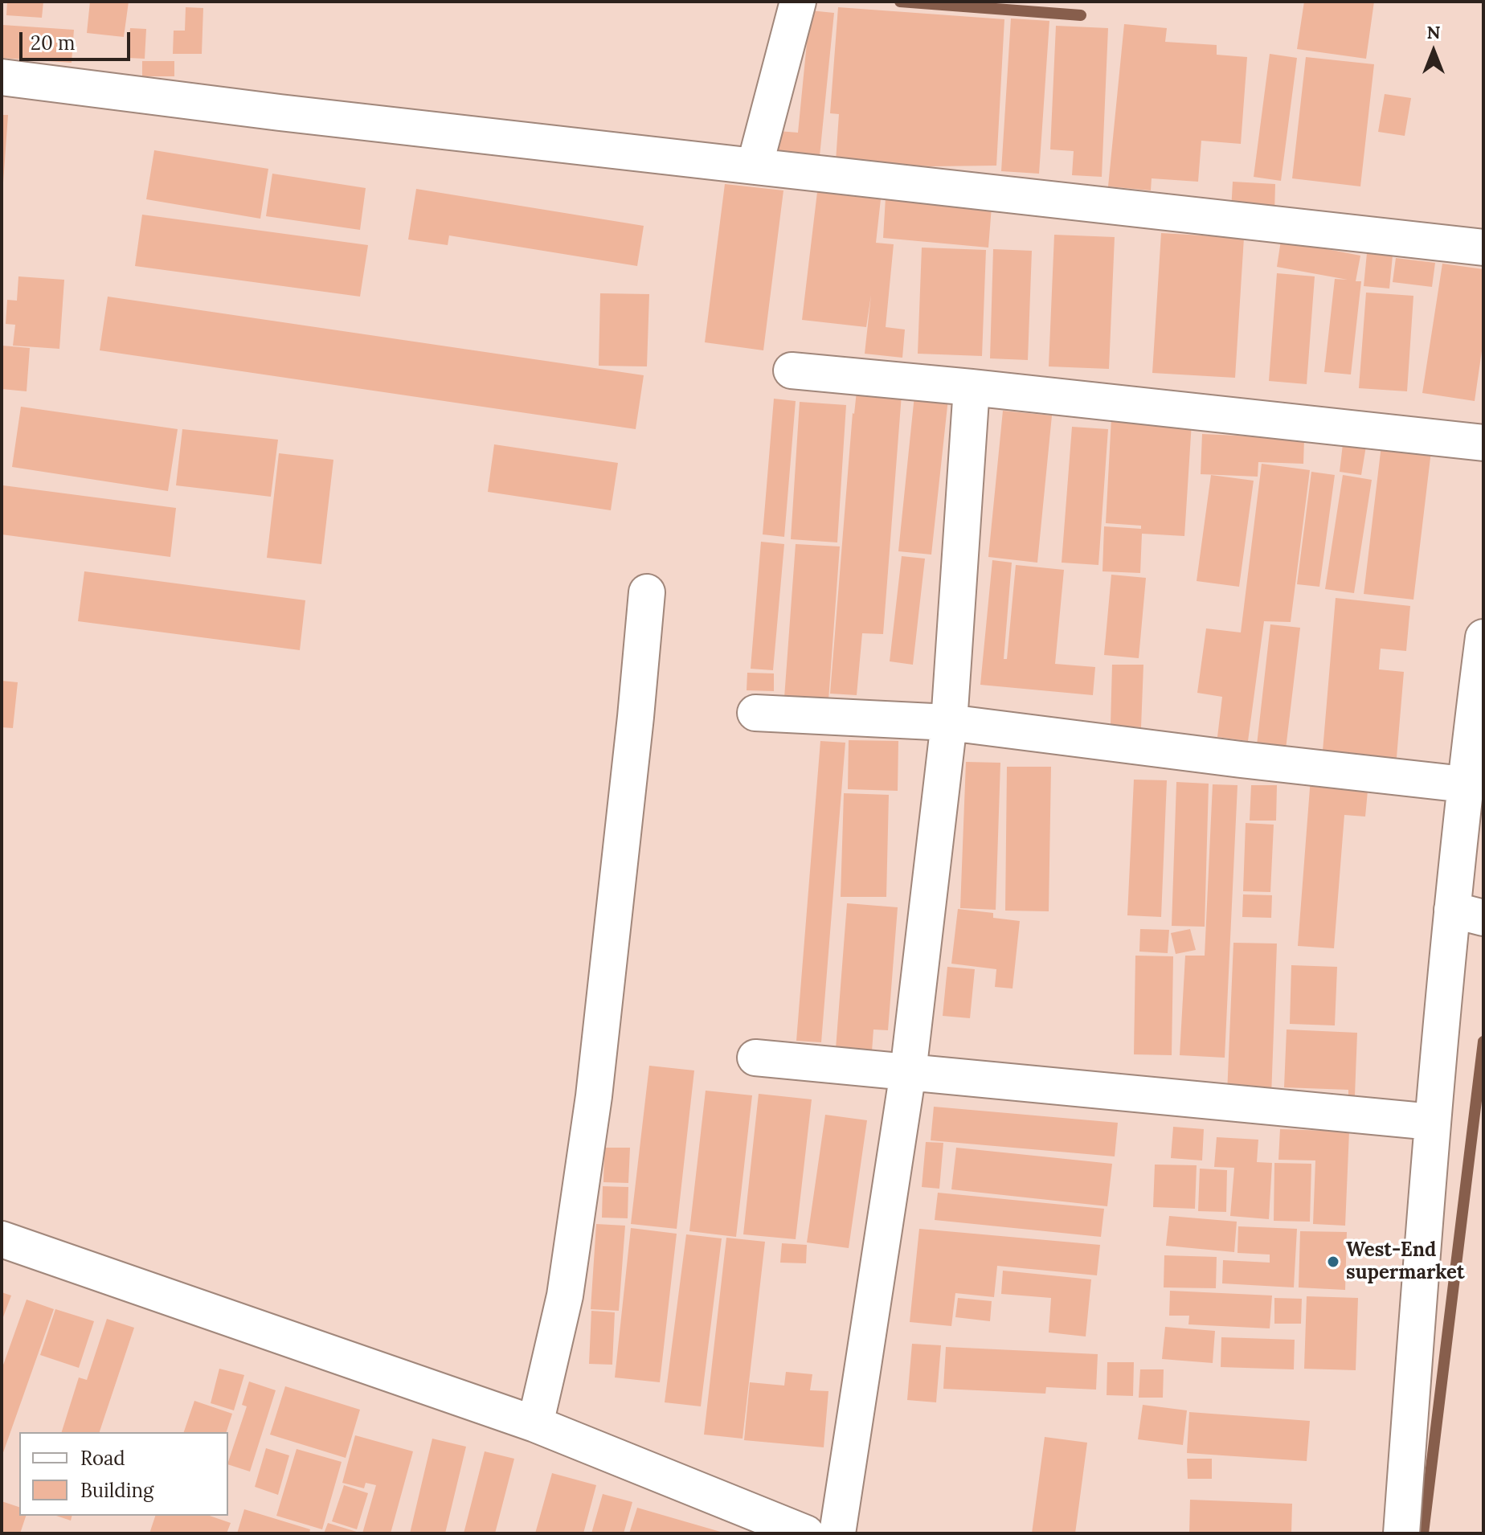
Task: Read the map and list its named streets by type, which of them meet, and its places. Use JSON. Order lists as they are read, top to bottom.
{
  "places": ["West-End supermarket"],
  "legend": ["Road", "Building"],
  "scale_bar": "20 m",
  "north": "top"
}
